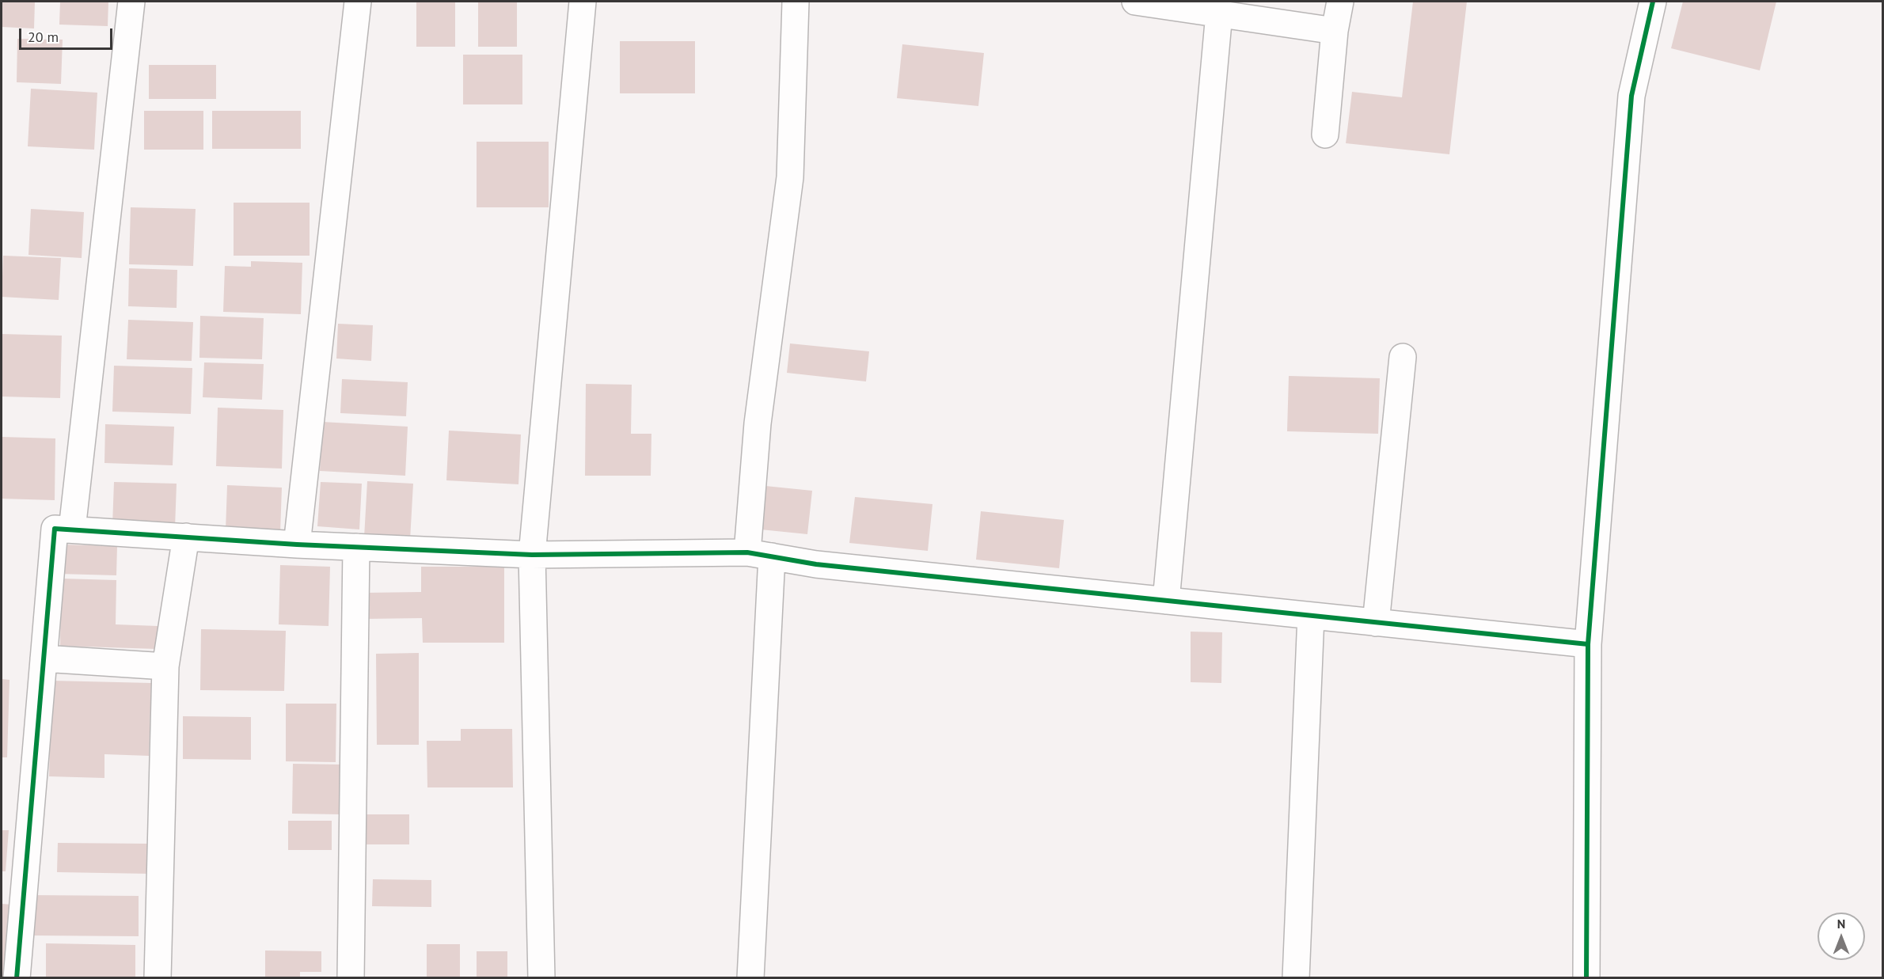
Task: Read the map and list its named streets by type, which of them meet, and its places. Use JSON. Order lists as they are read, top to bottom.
{
  "scale_bar": "20 m",
  "north": "top"
}
